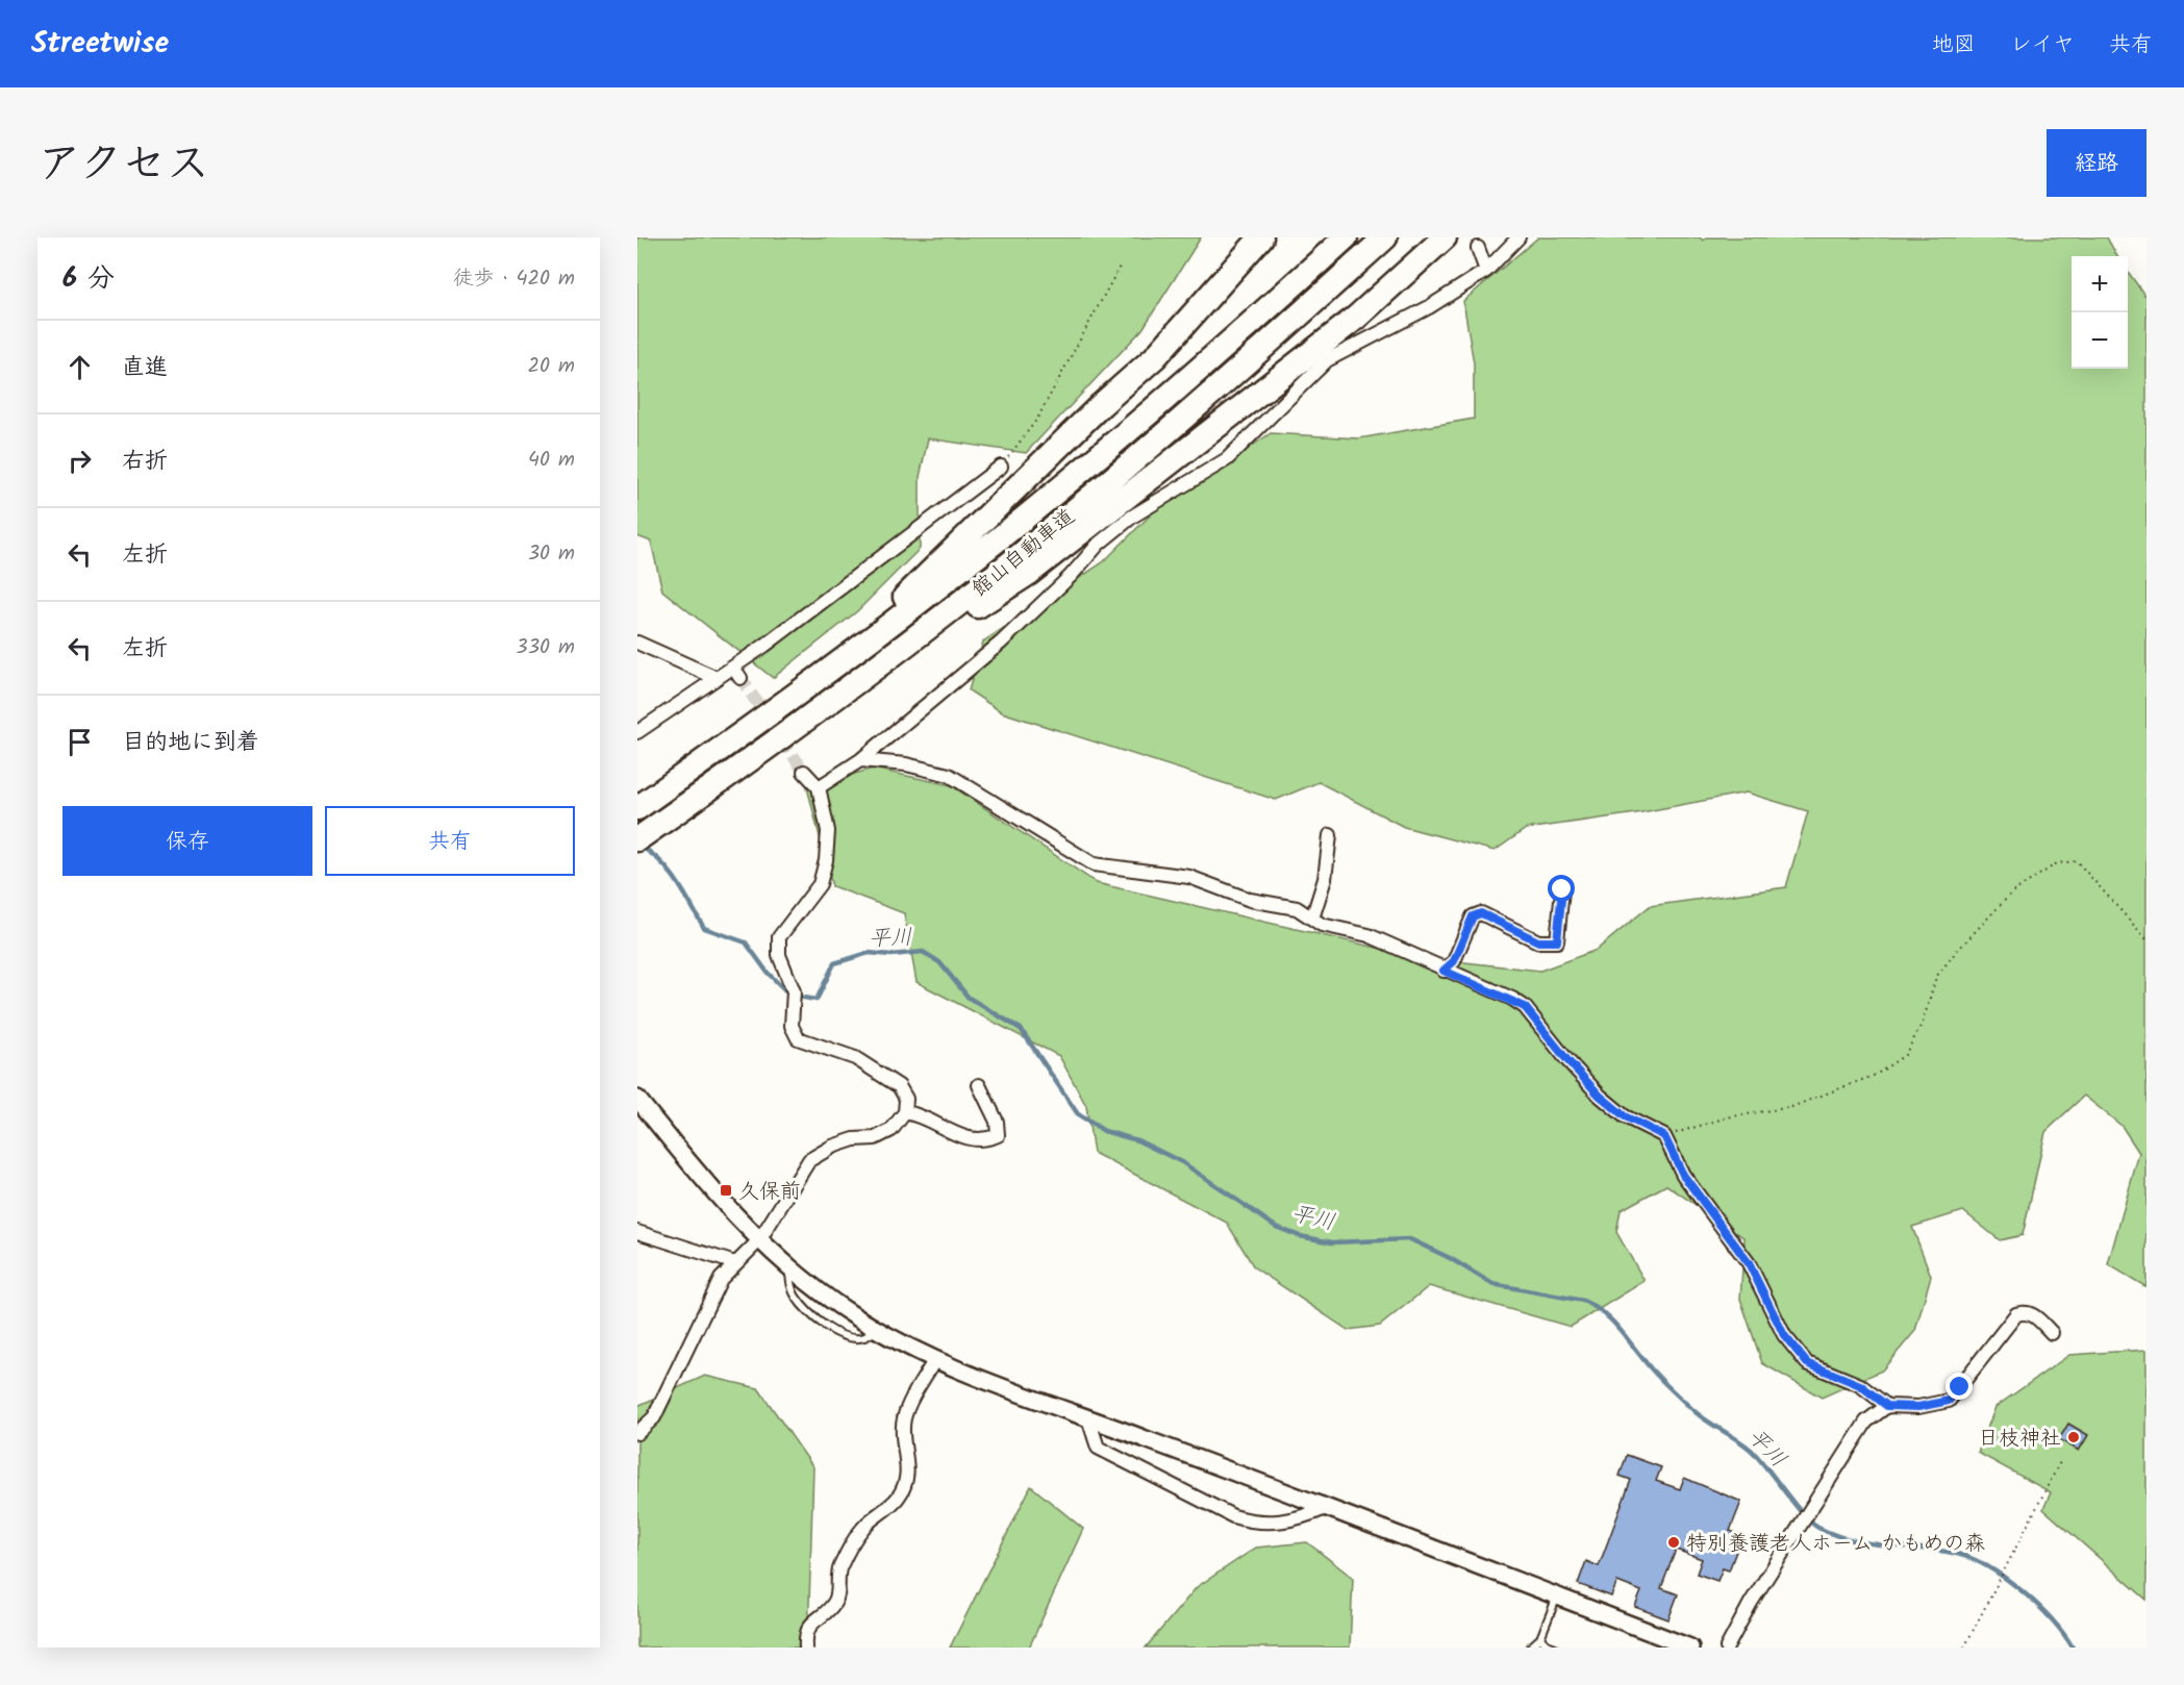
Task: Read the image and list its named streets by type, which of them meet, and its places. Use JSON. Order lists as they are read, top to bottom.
{
  "streets": {
    "highway": ["館山自動車道"]
  },
  "water": ["平川"],
  "places": {
    "transit": ["久保前"],
    "other": ["日枝神社", "特別養護老人ホーム かもめの森"]
  },
  "page": {
    "header": "Streetwise",
    "nav": ["地図", "レイヤ", "共有"],
    "title": "アクセス",
    "buttons": [
      "経路",
      ["保存", "共有"]
    ],
    "heading": ["6 分", "徒歩 · 420 m"],
    "map_buttons": ["+", "−"],
    "list": [
      ["直進", "20 m"],
      ["右折", "40 m"],
      ["左折", "30 m"],
      ["左折", "330 m"],
      "目的地に到着"
    ]
  }
}
